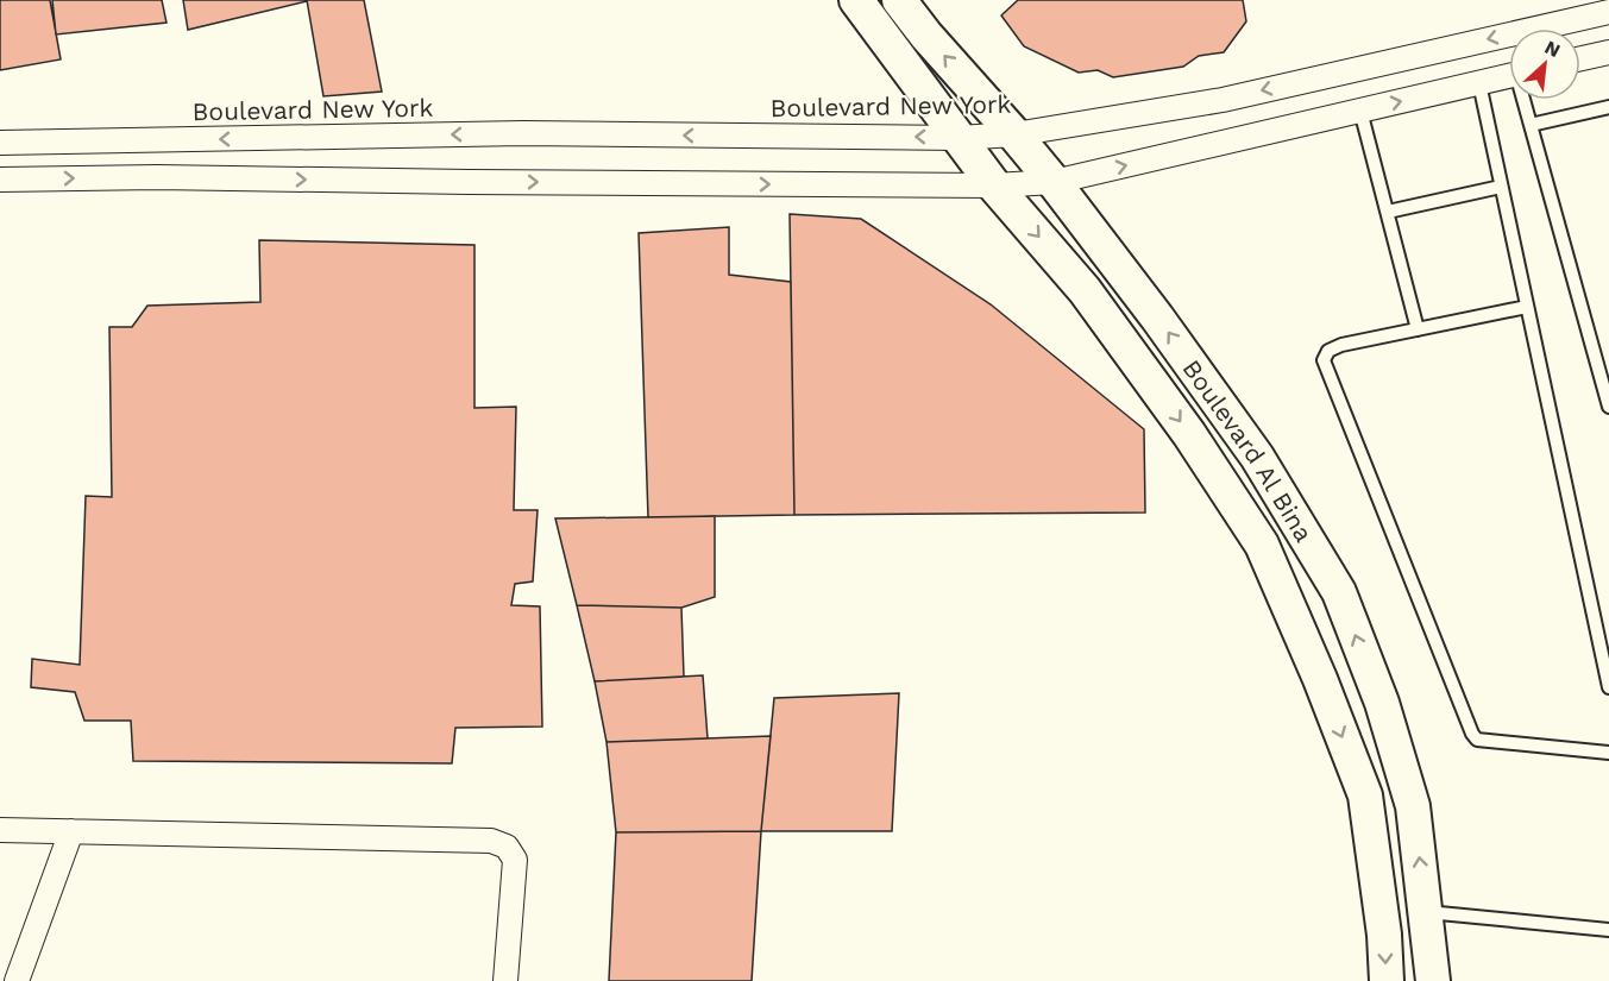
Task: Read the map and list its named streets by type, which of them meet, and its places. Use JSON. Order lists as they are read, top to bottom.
{
  "streets": {
    "main road": ["Boulevard Al Bina"],
    "street": ["Boulevard New York"]
  },
  "crossings": [
    ["Boulevard New York", "Boulevard Al Bina"]
  ],
  "north": "top right"
}
